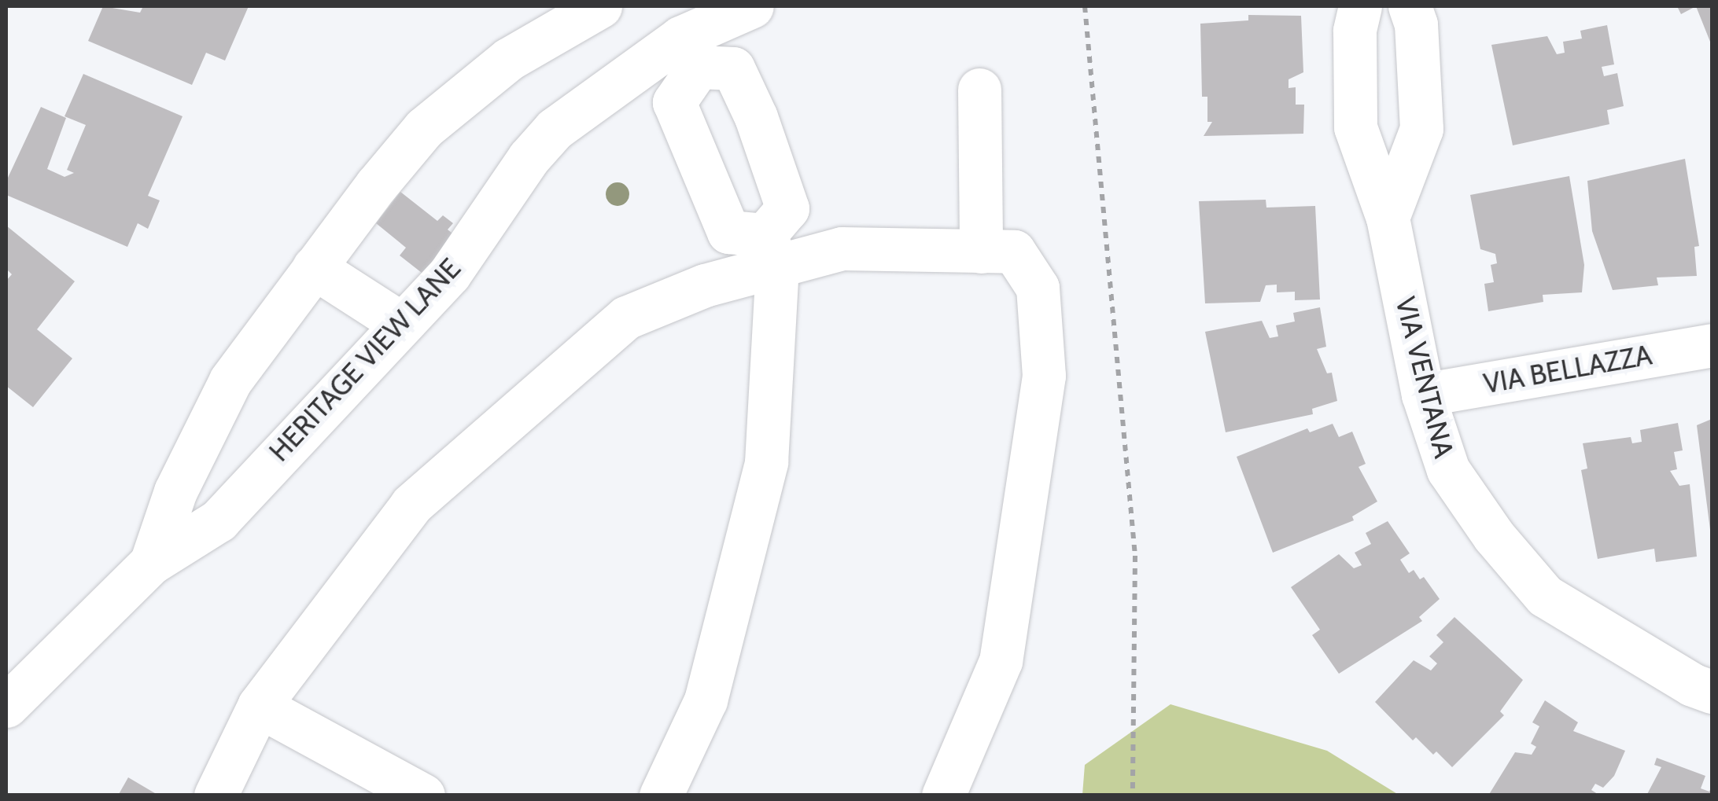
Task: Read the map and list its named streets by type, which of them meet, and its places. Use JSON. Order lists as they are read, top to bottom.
{
  "streets": {
    "street": ["HERITAGE VIEW LANE", "VIA BELLAZZA", "VIA VENTANA"]
  },
  "crossings": [
    ["VIA BELLAZZA", "VIA VENTANA"]
  ]
}
